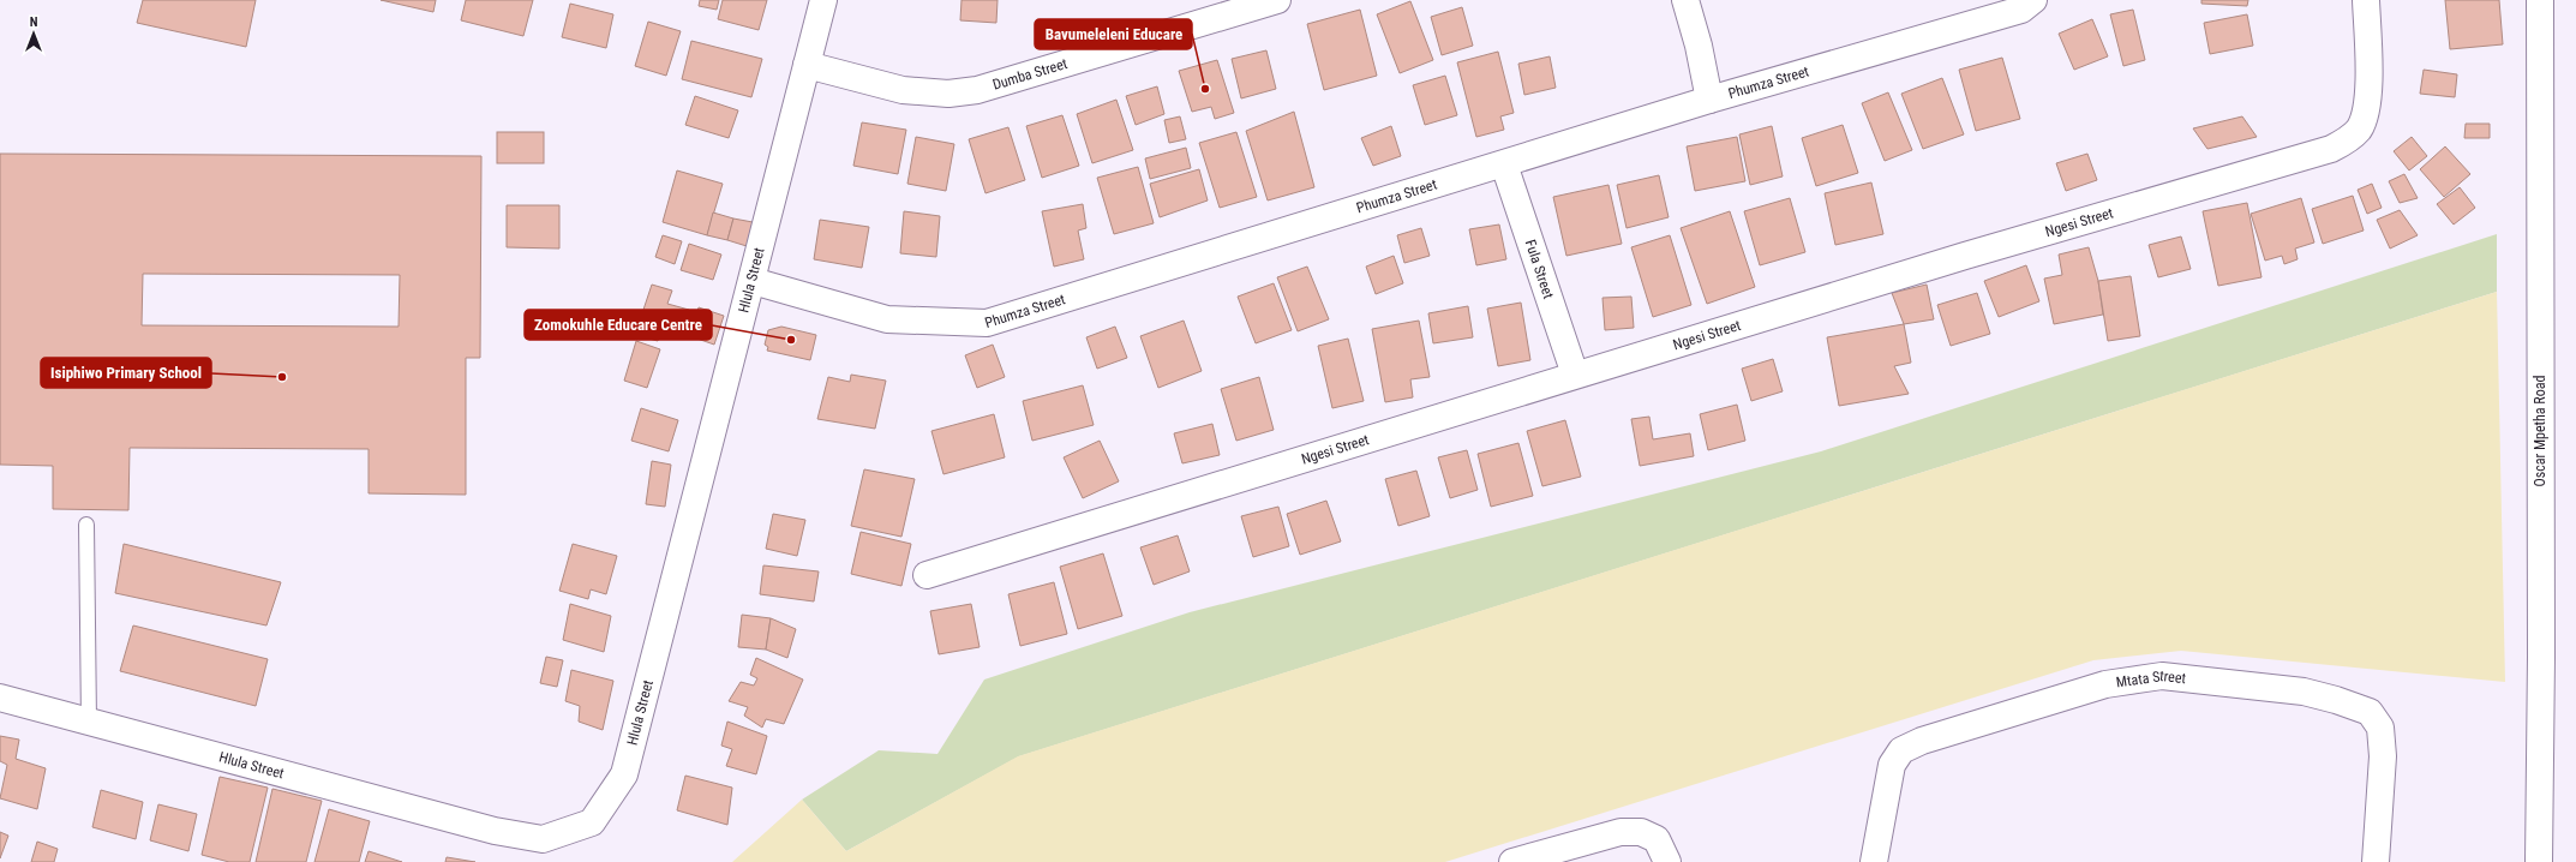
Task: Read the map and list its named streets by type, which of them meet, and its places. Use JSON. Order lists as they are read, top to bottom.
{
  "streets": {
    "street": [
      "Dumba Street",
      "Phumza Street",
      "Ngesi Street",
      "Fula Street",
      "Hlula Street",
      "Oscar Mpetha Road",
      "Mtata Street"
    ]
  },
  "crossings": [
    ["Dumba Street", "Hlula Street"],
    ["Phumza Street", "Fula Street"],
    ["Phumza Street", "Hlula Street"],
    ["Ngesi Street", "Fula Street"]
  ],
  "places": ["Bavumeleleni Educare", "Zomokuhle Educare Centre", "Isiphiwo Primary School"],
  "north": "top"
}
